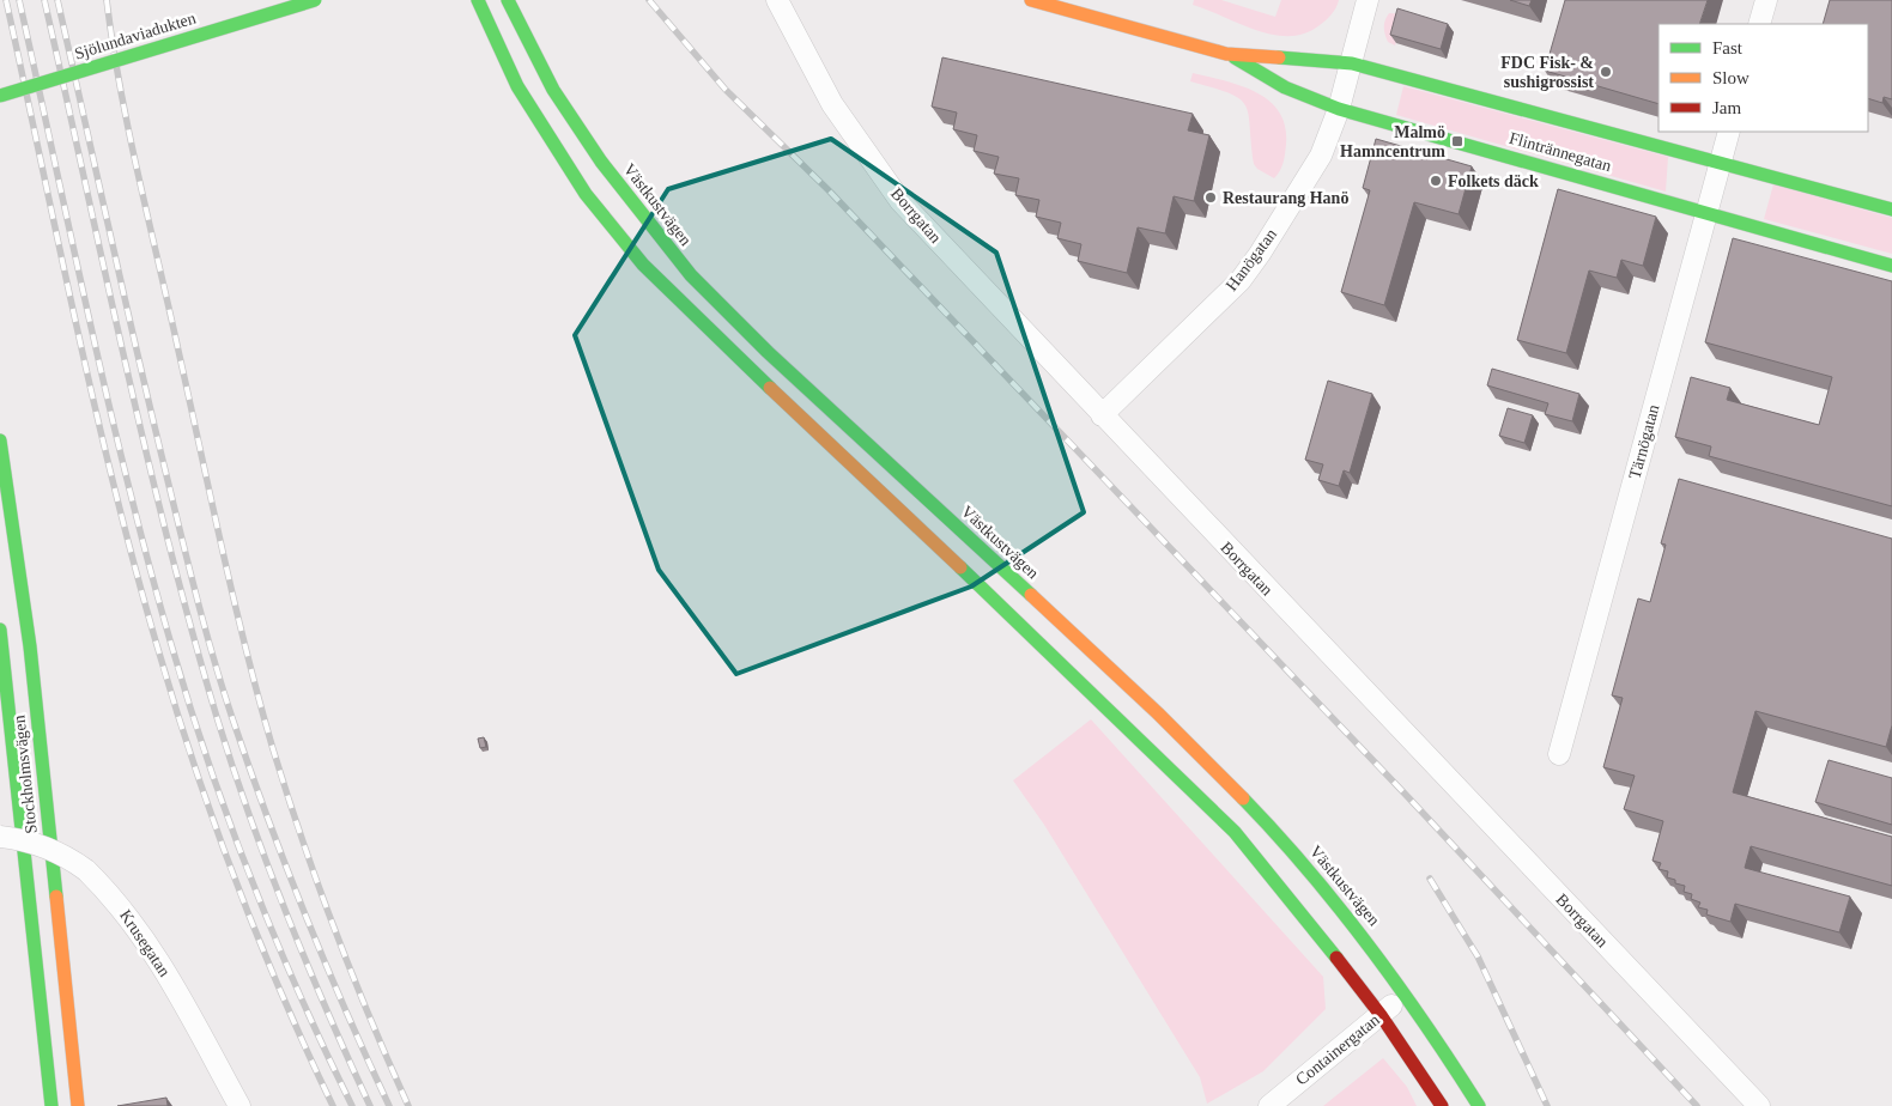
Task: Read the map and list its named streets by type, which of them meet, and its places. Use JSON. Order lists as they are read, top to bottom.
{
  "streets": {
    "main road": [
      "Sjölundaviadukten",
      "Flintrännegatan",
      "Västkustvägen",
      "Stockholmsvägen"
    ],
    "street": [
      "Borrgatan",
      "Hanögatan",
      "Tärnögatan",
      "Krusegatan",
      "Containergatan"
    ]
  },
  "crossings": [
    ["Flintrännegatan", "Hanögatan"],
    ["Flintrännegatan", "Tärnögatan"],
    ["Västkustvägen", "Containergatan"],
    ["Borrgatan", "Hanögatan"]
  ],
  "places": {
    "other": ["FDC Fisk- & sushigrossist", "Folkets däck", "Restaurang Hanö"],
    "transit": ["Malmö Hamncentrum"]
  },
  "legend": ["Fast", "Slow", "Jam"]
}
